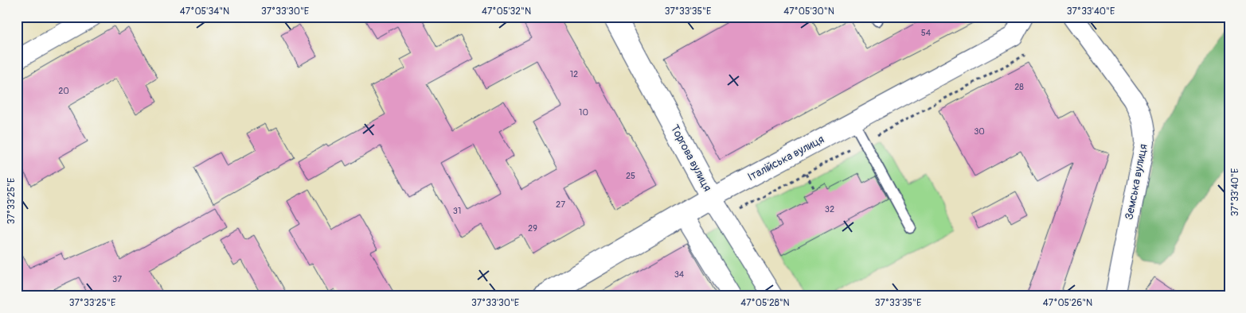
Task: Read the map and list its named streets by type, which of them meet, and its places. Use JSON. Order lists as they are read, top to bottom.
{
  "streets": {
    "street": ["Торгова вулиця", "Італійська вулиця", "Земська вулиця"]
  },
  "crossings": [
    ["Торгова вулиця", "Італійська вулиця"]
  ],
  "house_numbers": [
    "54",
    "12",
    "28",
    "20",
    "10",
    "30",
    "25",
    "27",
    "32",
    "31",
    "29",
    "34",
    "37"
  ],
  "coordinates": [
    "47°05'34\"N",
    "37°33'30\"E",
    "47°05'32\"N",
    "37°33'35\"E",
    "47°05'30\"N",
    "37°33'40\"E",
    "37°33'25\"E",
    "47°05'28\"N",
    "47°05'26\"N"
  ]
}
